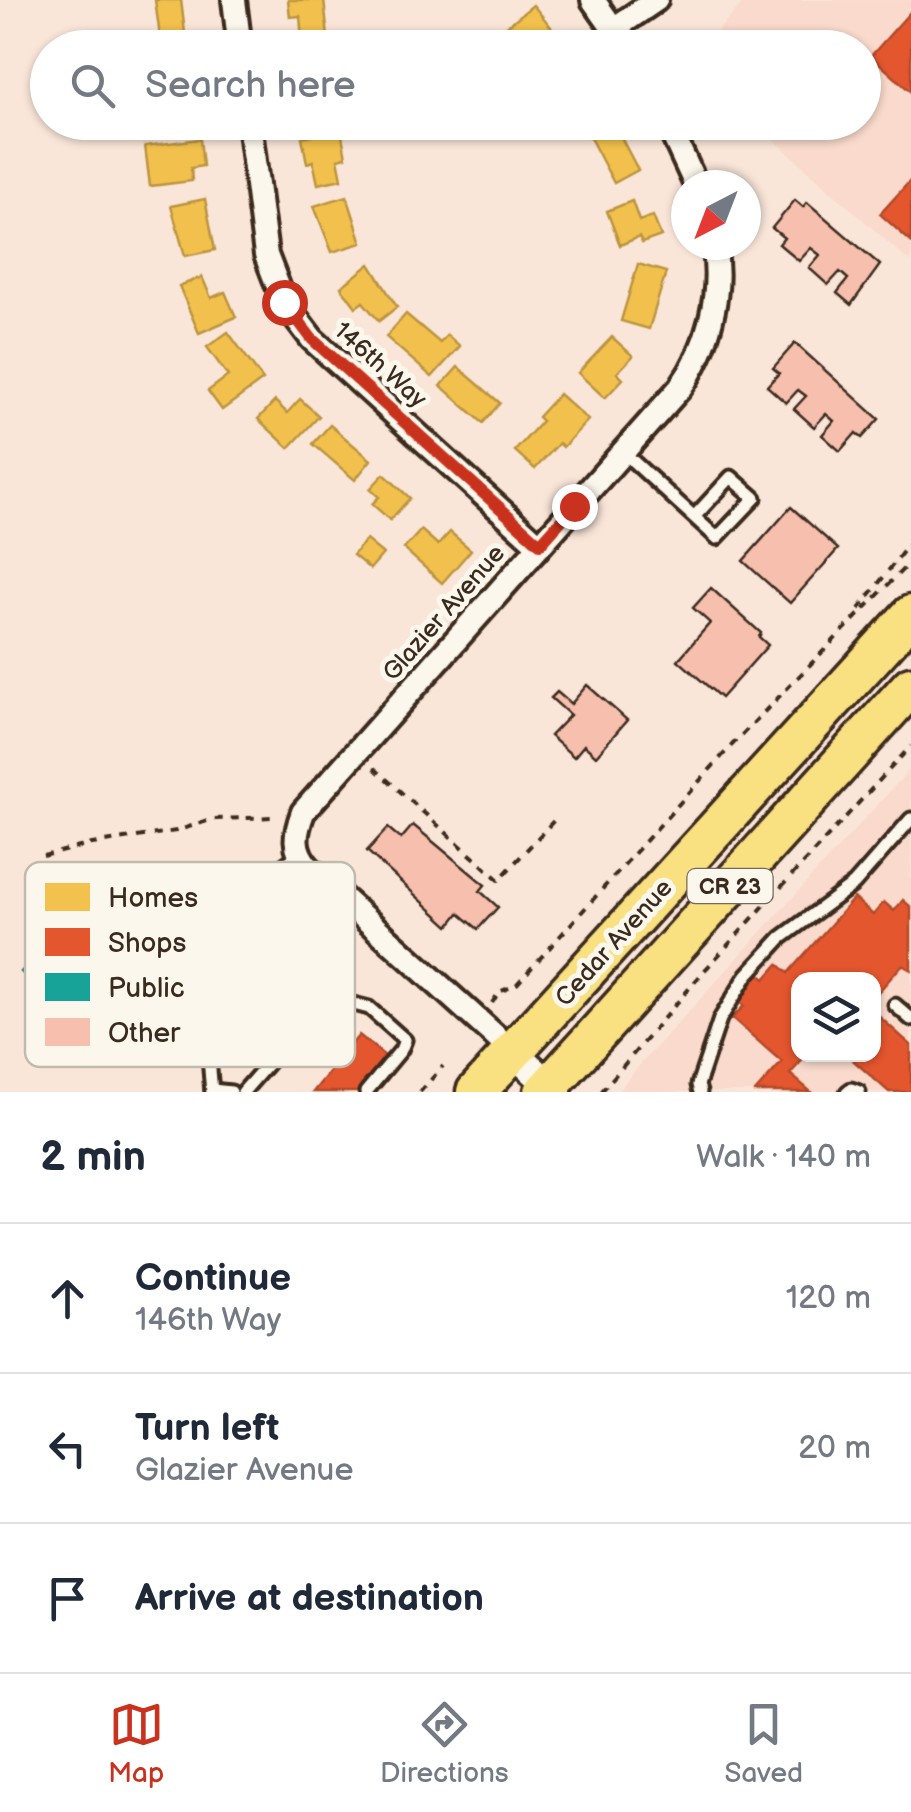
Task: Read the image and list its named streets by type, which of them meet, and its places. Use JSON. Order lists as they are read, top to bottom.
{
  "streets": {
    "highway": ["CR 23", "Cedar Avenue"],
    "street": ["146th Way", "Glazier Avenue"]
  },
  "crossings": [
    ["146th Way", "Glazier Avenue"]
  ],
  "legend": [
    "Homes",
    "Shops",
    "Public",
    "Other"
  ],
  "north": "bottom left",
  "page": {
    "search": "Search here",
    "heading": ["2 min", "Walk · 140 m"],
    "list": [
      ["Continue", "146th Way", "120 m"],
      ["Turn left", "Glazier Avenue", "20 m"],
      "Arrive at destination"
    ],
    "nav": ["Map", "Directions", "Saved"]
  }
}
